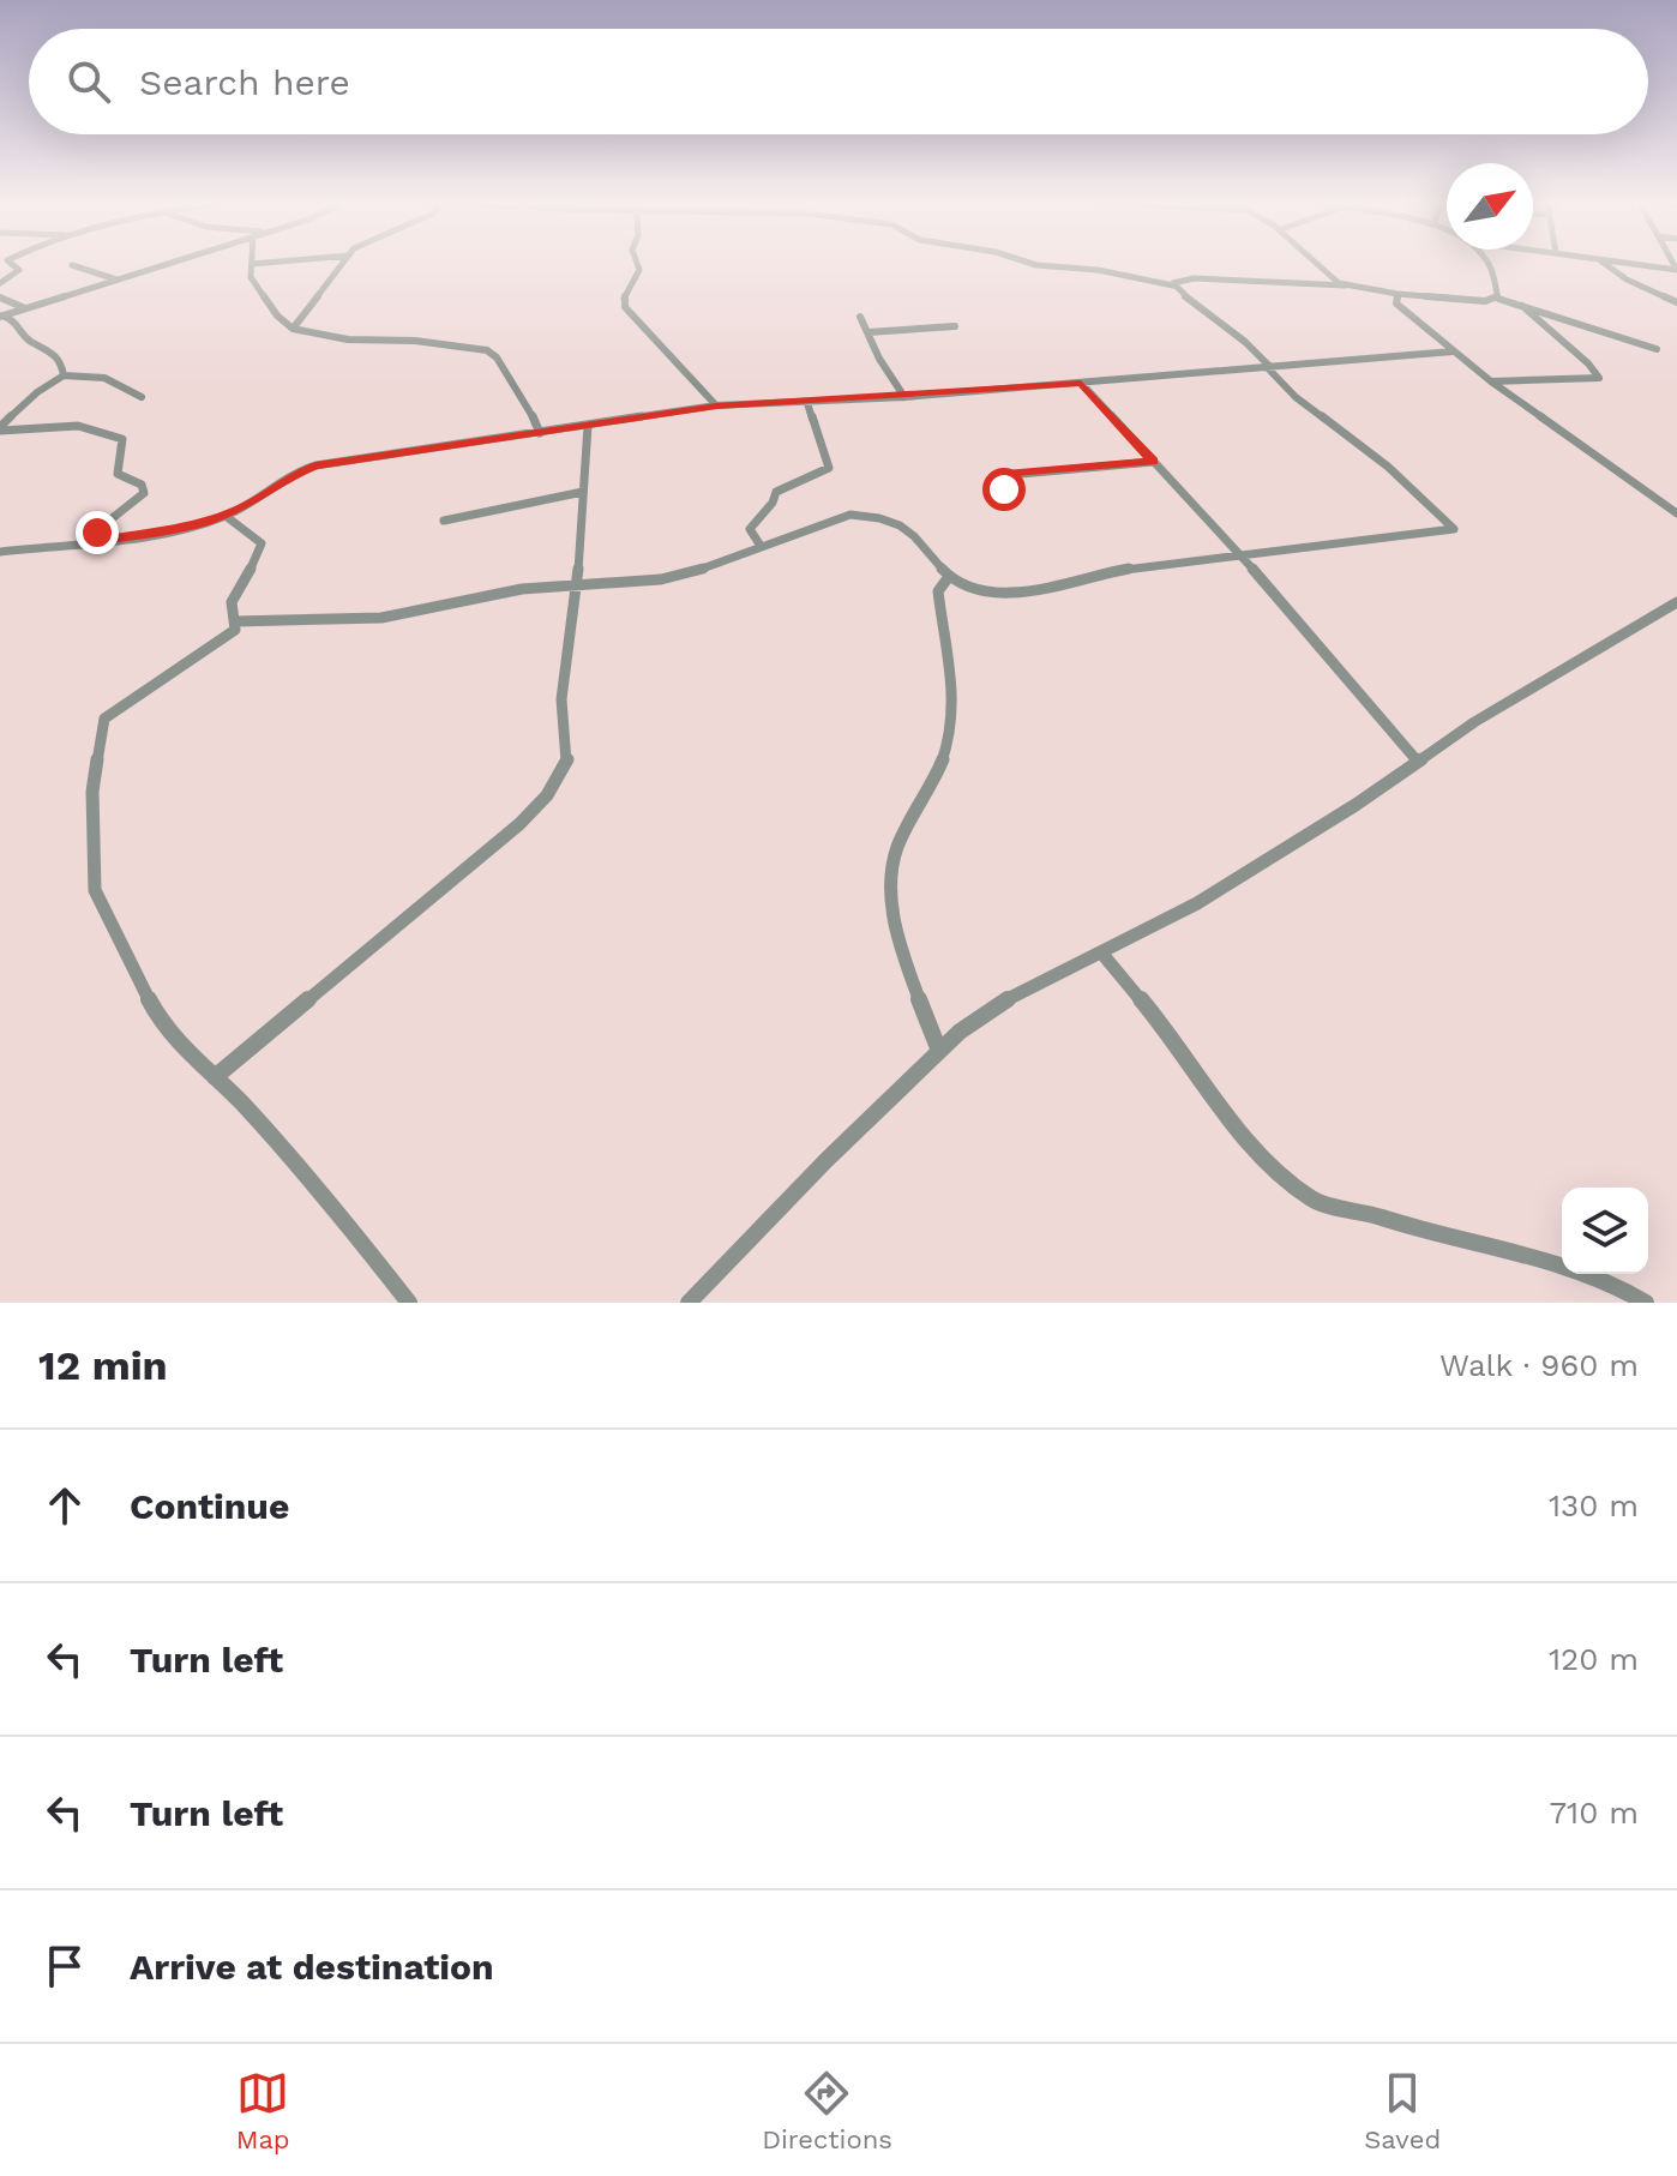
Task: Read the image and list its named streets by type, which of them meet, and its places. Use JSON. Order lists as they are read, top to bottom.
{
  "north": "top right",
  "page": {
    "search": "Search here",
    "heading": ["12 min", "Walk · 960 m"],
    "list": [
      ["Continue", "130 m"],
      ["Turn left", "120 m"],
      ["Turn left", "710 m"],
      "Arrive at destination"
    ],
    "nav": ["Map", "Directions", "Saved"]
  }
}
